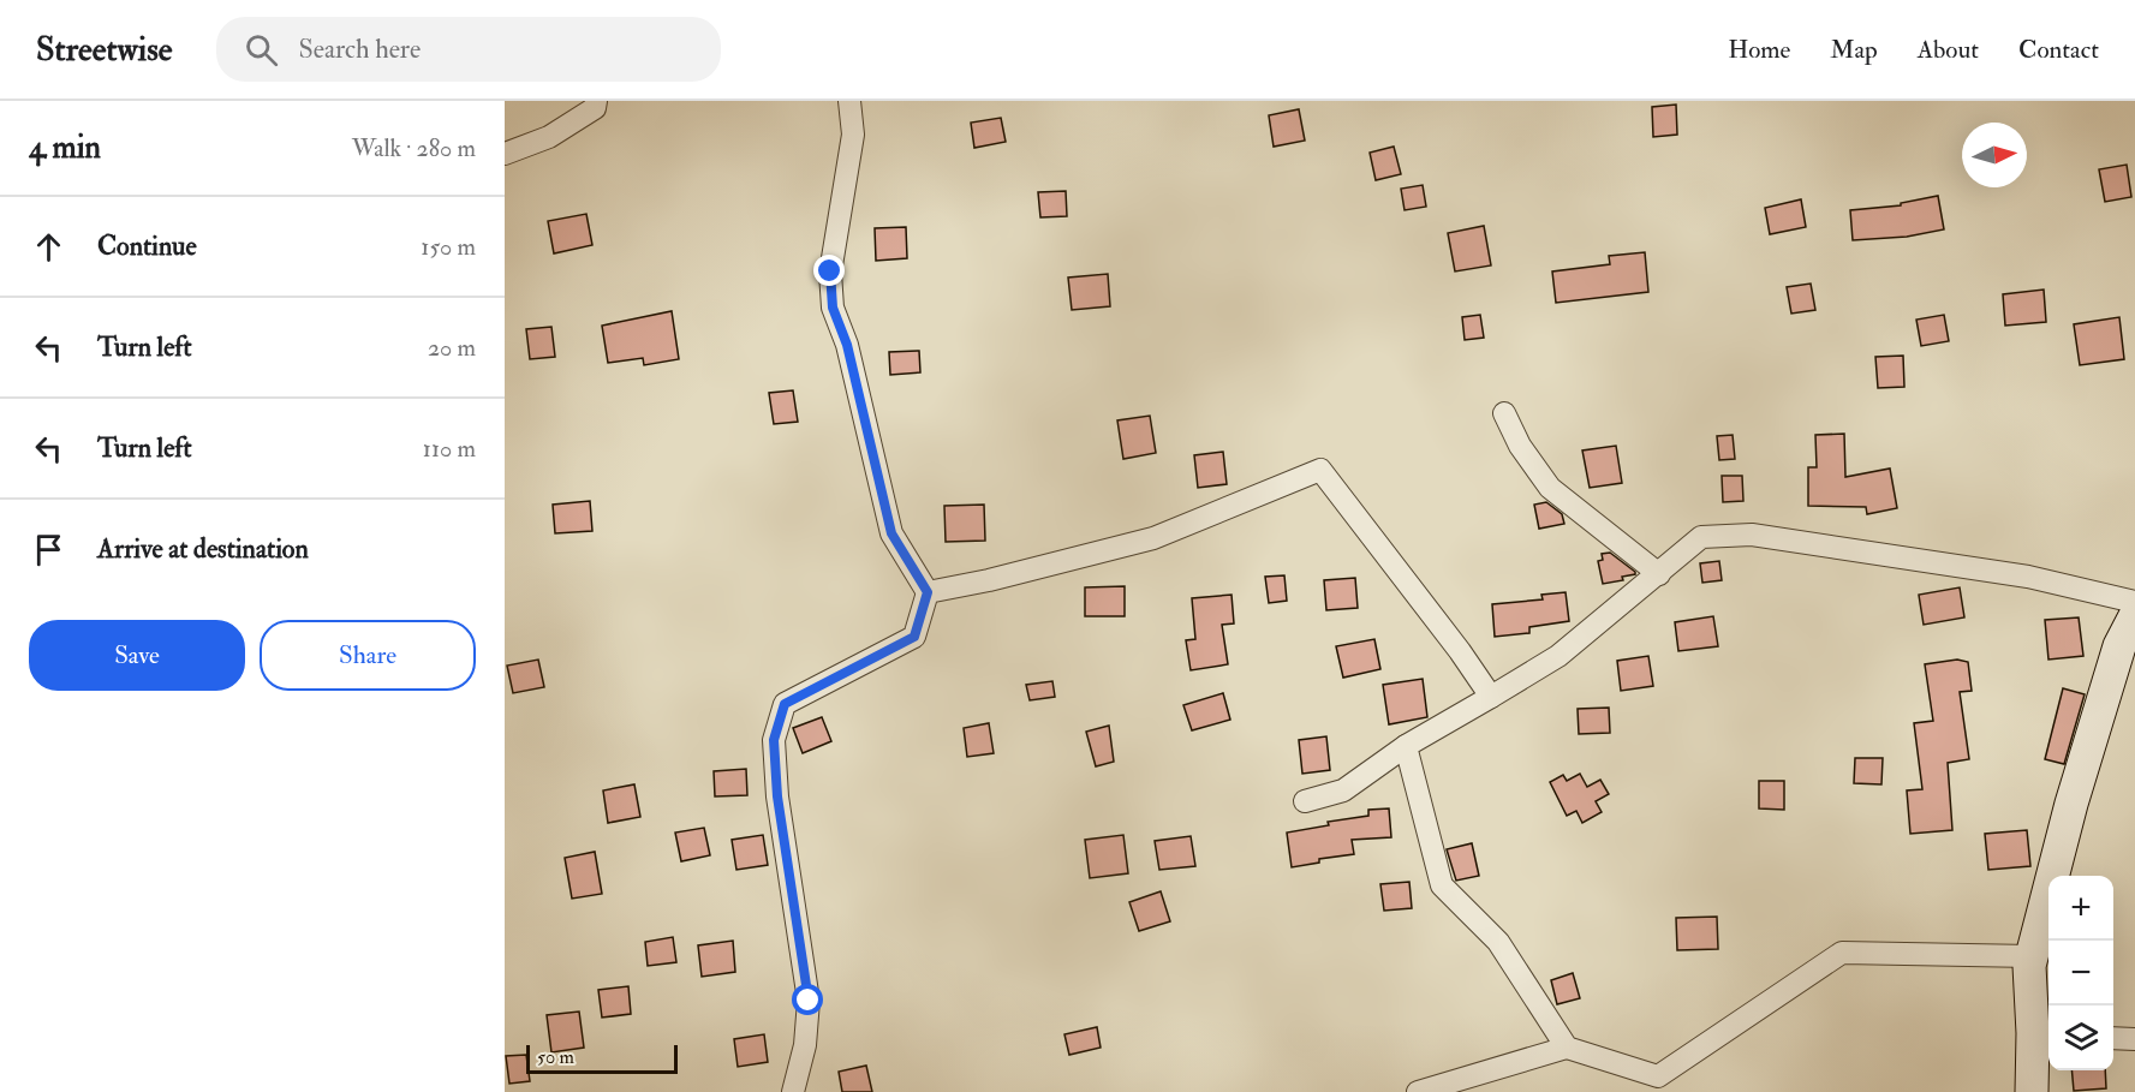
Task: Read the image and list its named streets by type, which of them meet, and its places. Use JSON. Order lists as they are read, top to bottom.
{
  "scale_bar": "50 m",
  "north": "right",
  "page": {
    "header": "Streetwise",
    "search": "Search here",
    "nav": [
      "Home",
      "Map",
      "About",
      "Contact"
    ],
    "heading": ["4 min", "Walk · 280 m"],
    "list": [
      ["Continue", "150 m"],
      ["Turn left", "20 m"],
      ["Turn left", "110 m"],
      "Arrive at destination"
    ],
    "buttons": ["Save", "Share"],
    "map_buttons": ["+", "−"],
    "scale": "50 m"
  }
}
